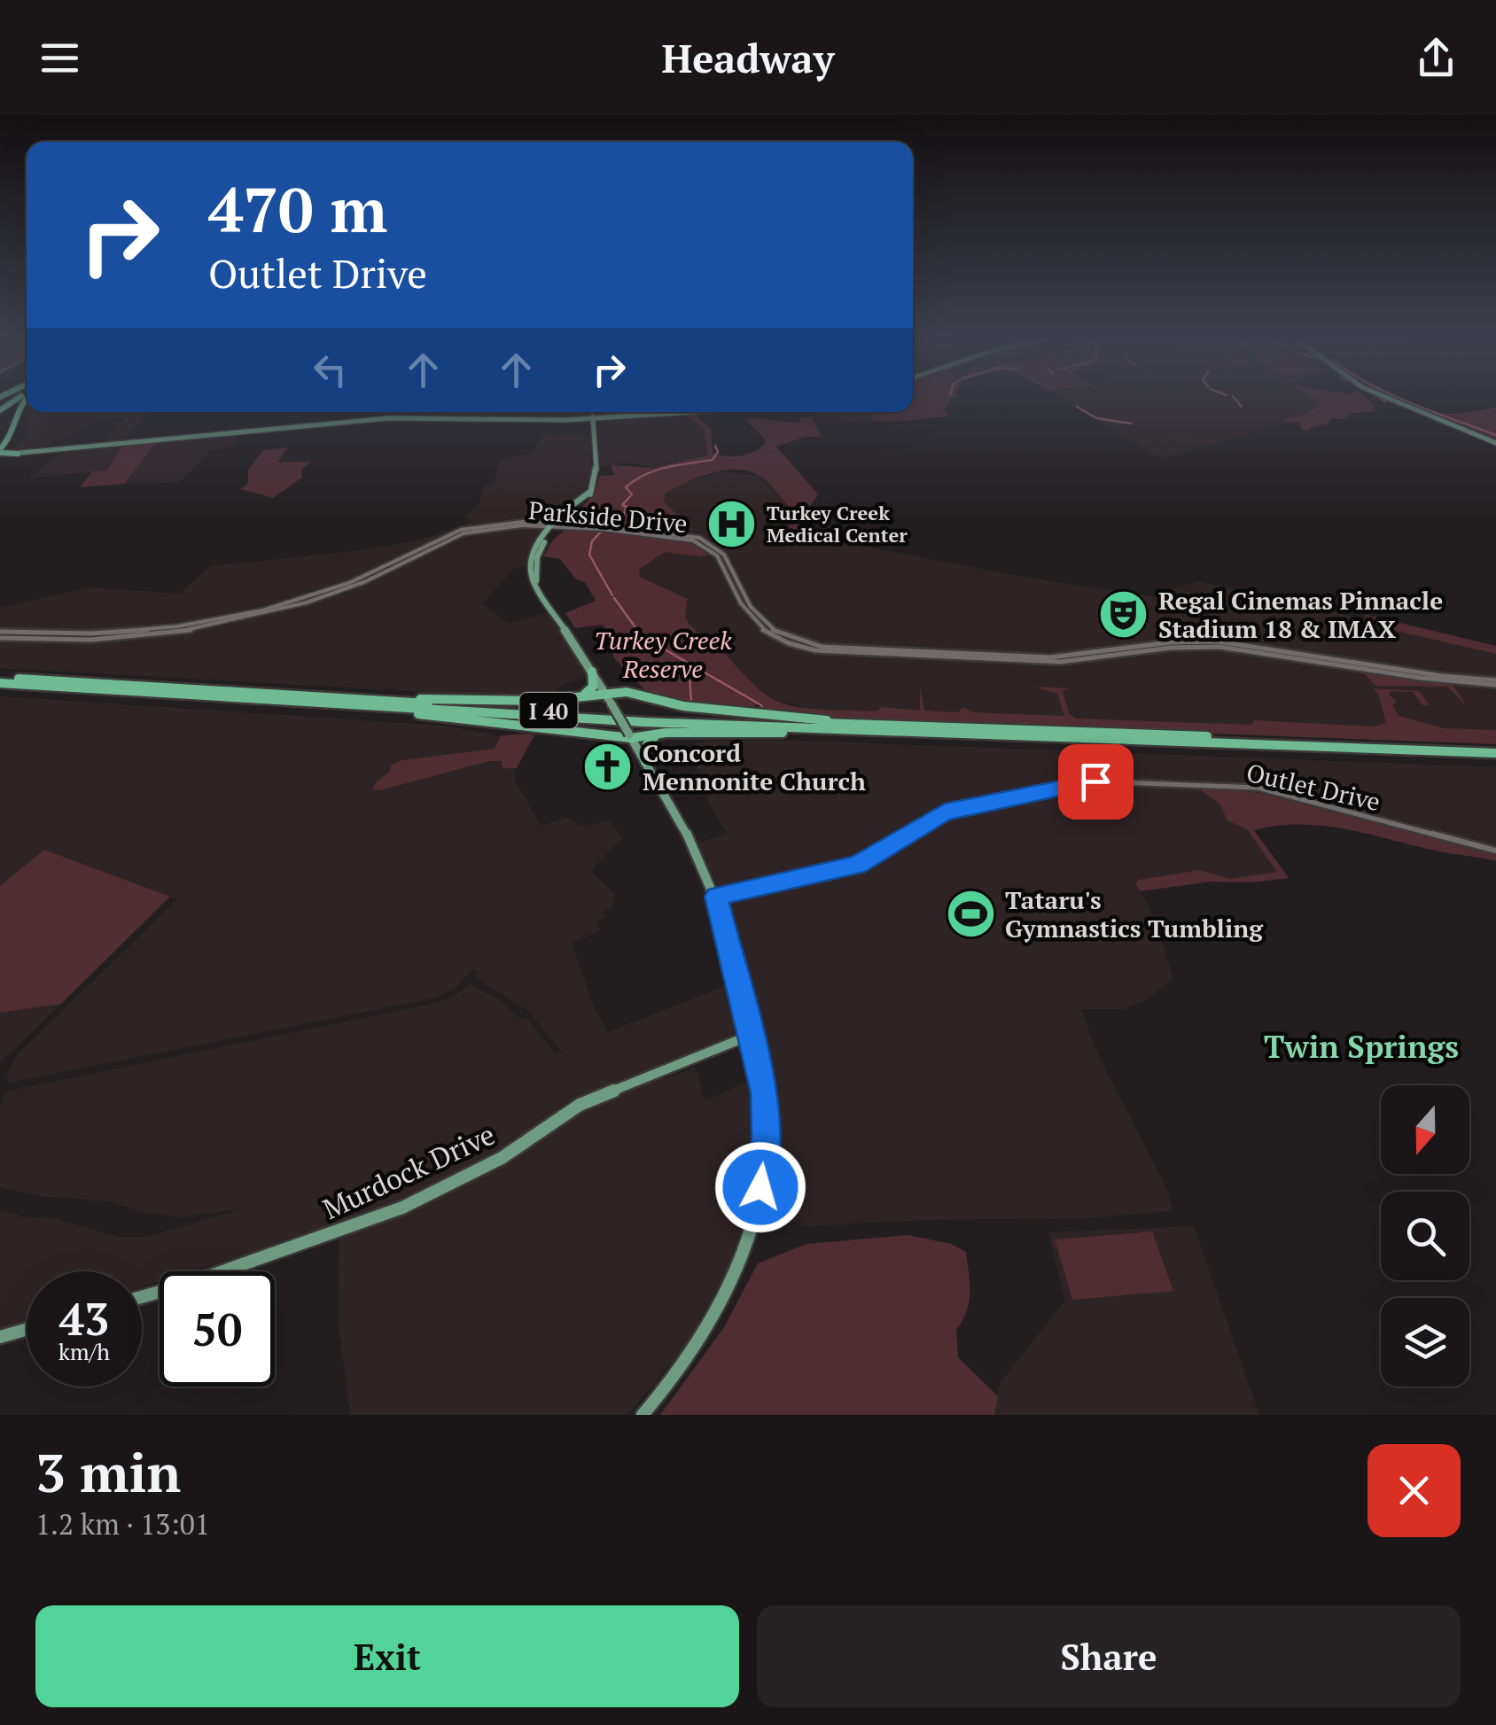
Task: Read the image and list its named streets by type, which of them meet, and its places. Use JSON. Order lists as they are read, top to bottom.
{
  "streets": {
    "highway": ["I 40"],
    "main road": ["Murdock Drive"],
    "street": ["Parkside Drive", "Outlet Drive"]
  },
  "districts": ["Twin Springs"],
  "parks": ["Turkey Creek Reserve"],
  "places": {
    "hospital": ["Turkey Creek Medical Center"],
    "theatre": ["Regal Cinemas Pinnacle Stadium 18 & IMAX"],
    "church": ["Concord Mennonite Church"],
    "sports": ["Tataru's Gymnastics Tumbling"]
  },
  "north": "bottom",
  "page": {
    "header": "Headway",
    "turn": ["470 m", "Outlet Drive"],
    "speed": "43 km/h",
    "limit": "50",
    "heading": ["3 min", "1.2 km · 13:01"],
    "buttons": ["Exit", "Share"]
  }
}
